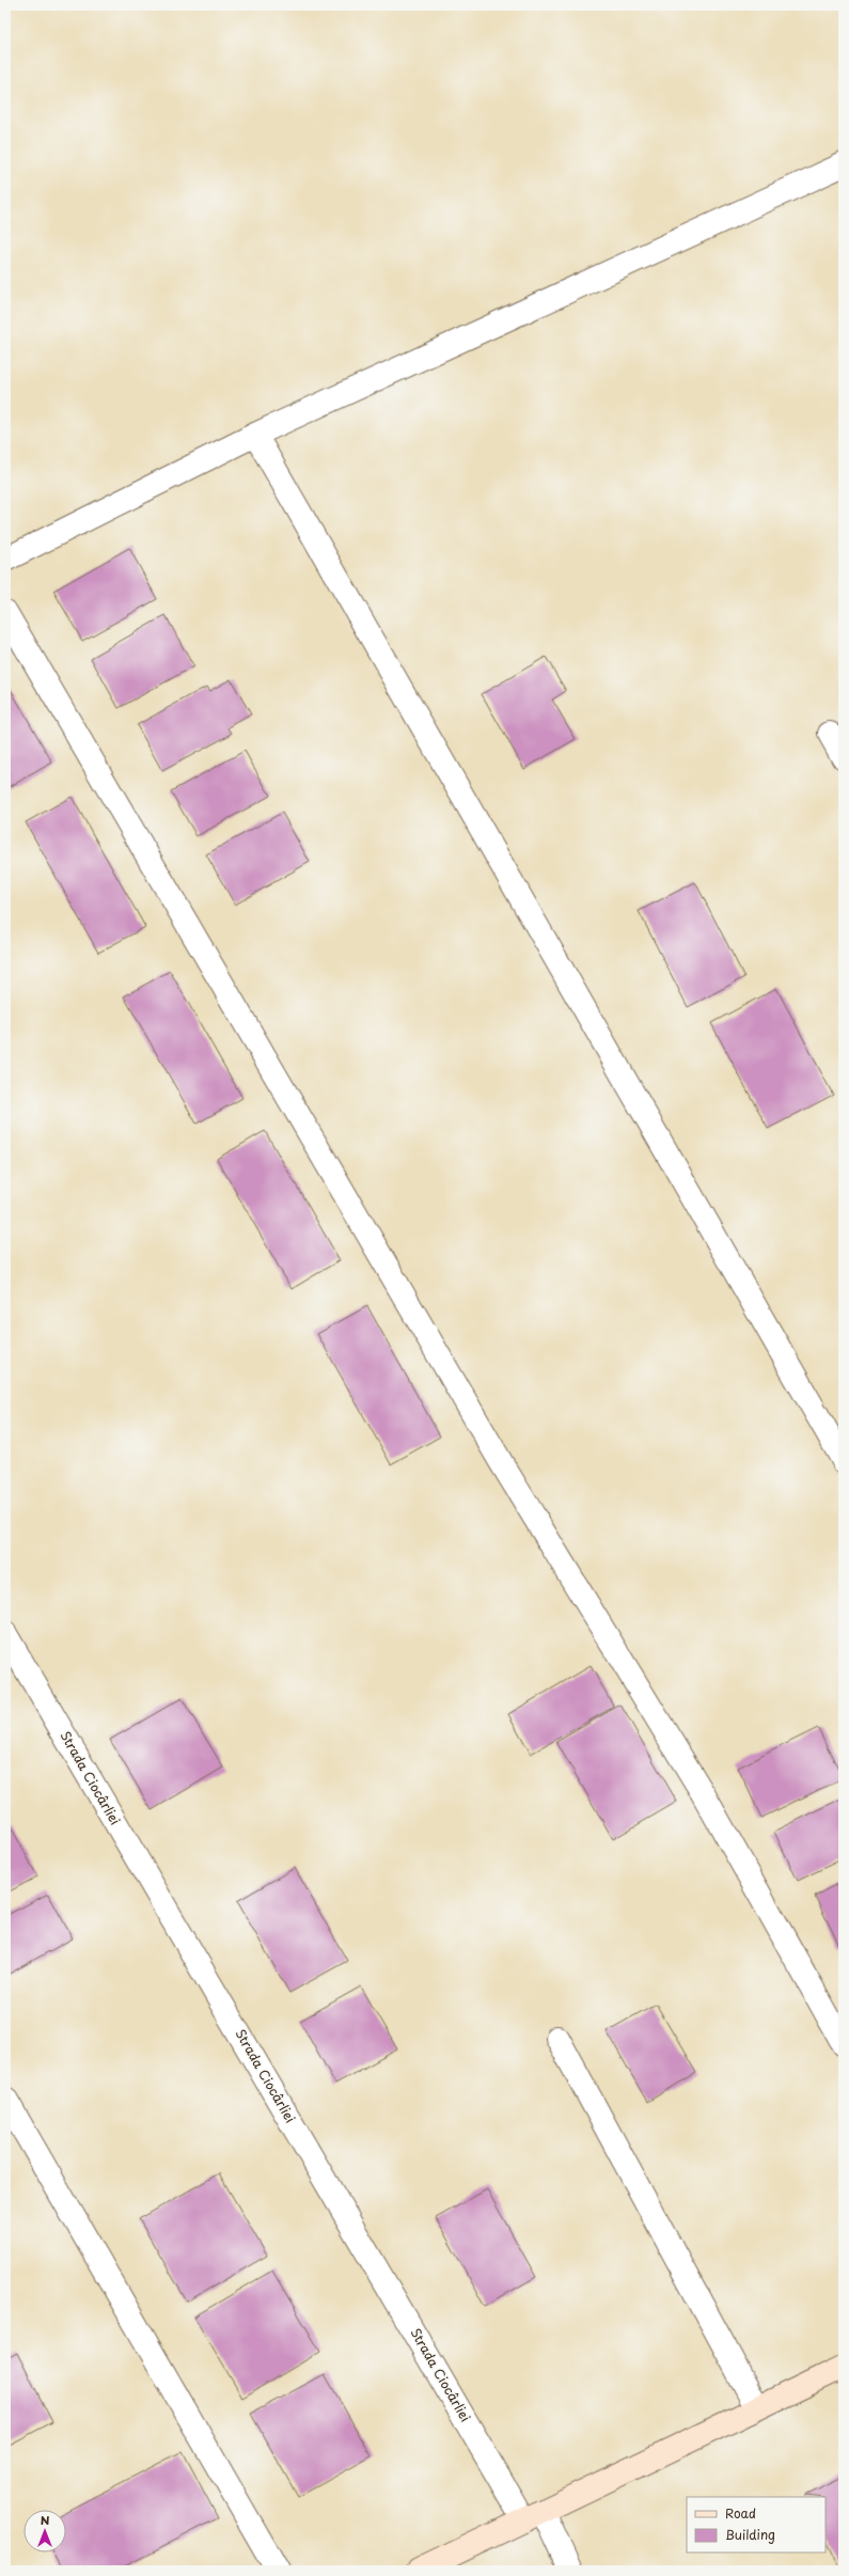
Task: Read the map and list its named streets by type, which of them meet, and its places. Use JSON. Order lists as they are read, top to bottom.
{
  "streets": {
    "street": ["Strada Ciocârliei"]
  },
  "legend": ["Road", "Building"],
  "north": "top"
}
